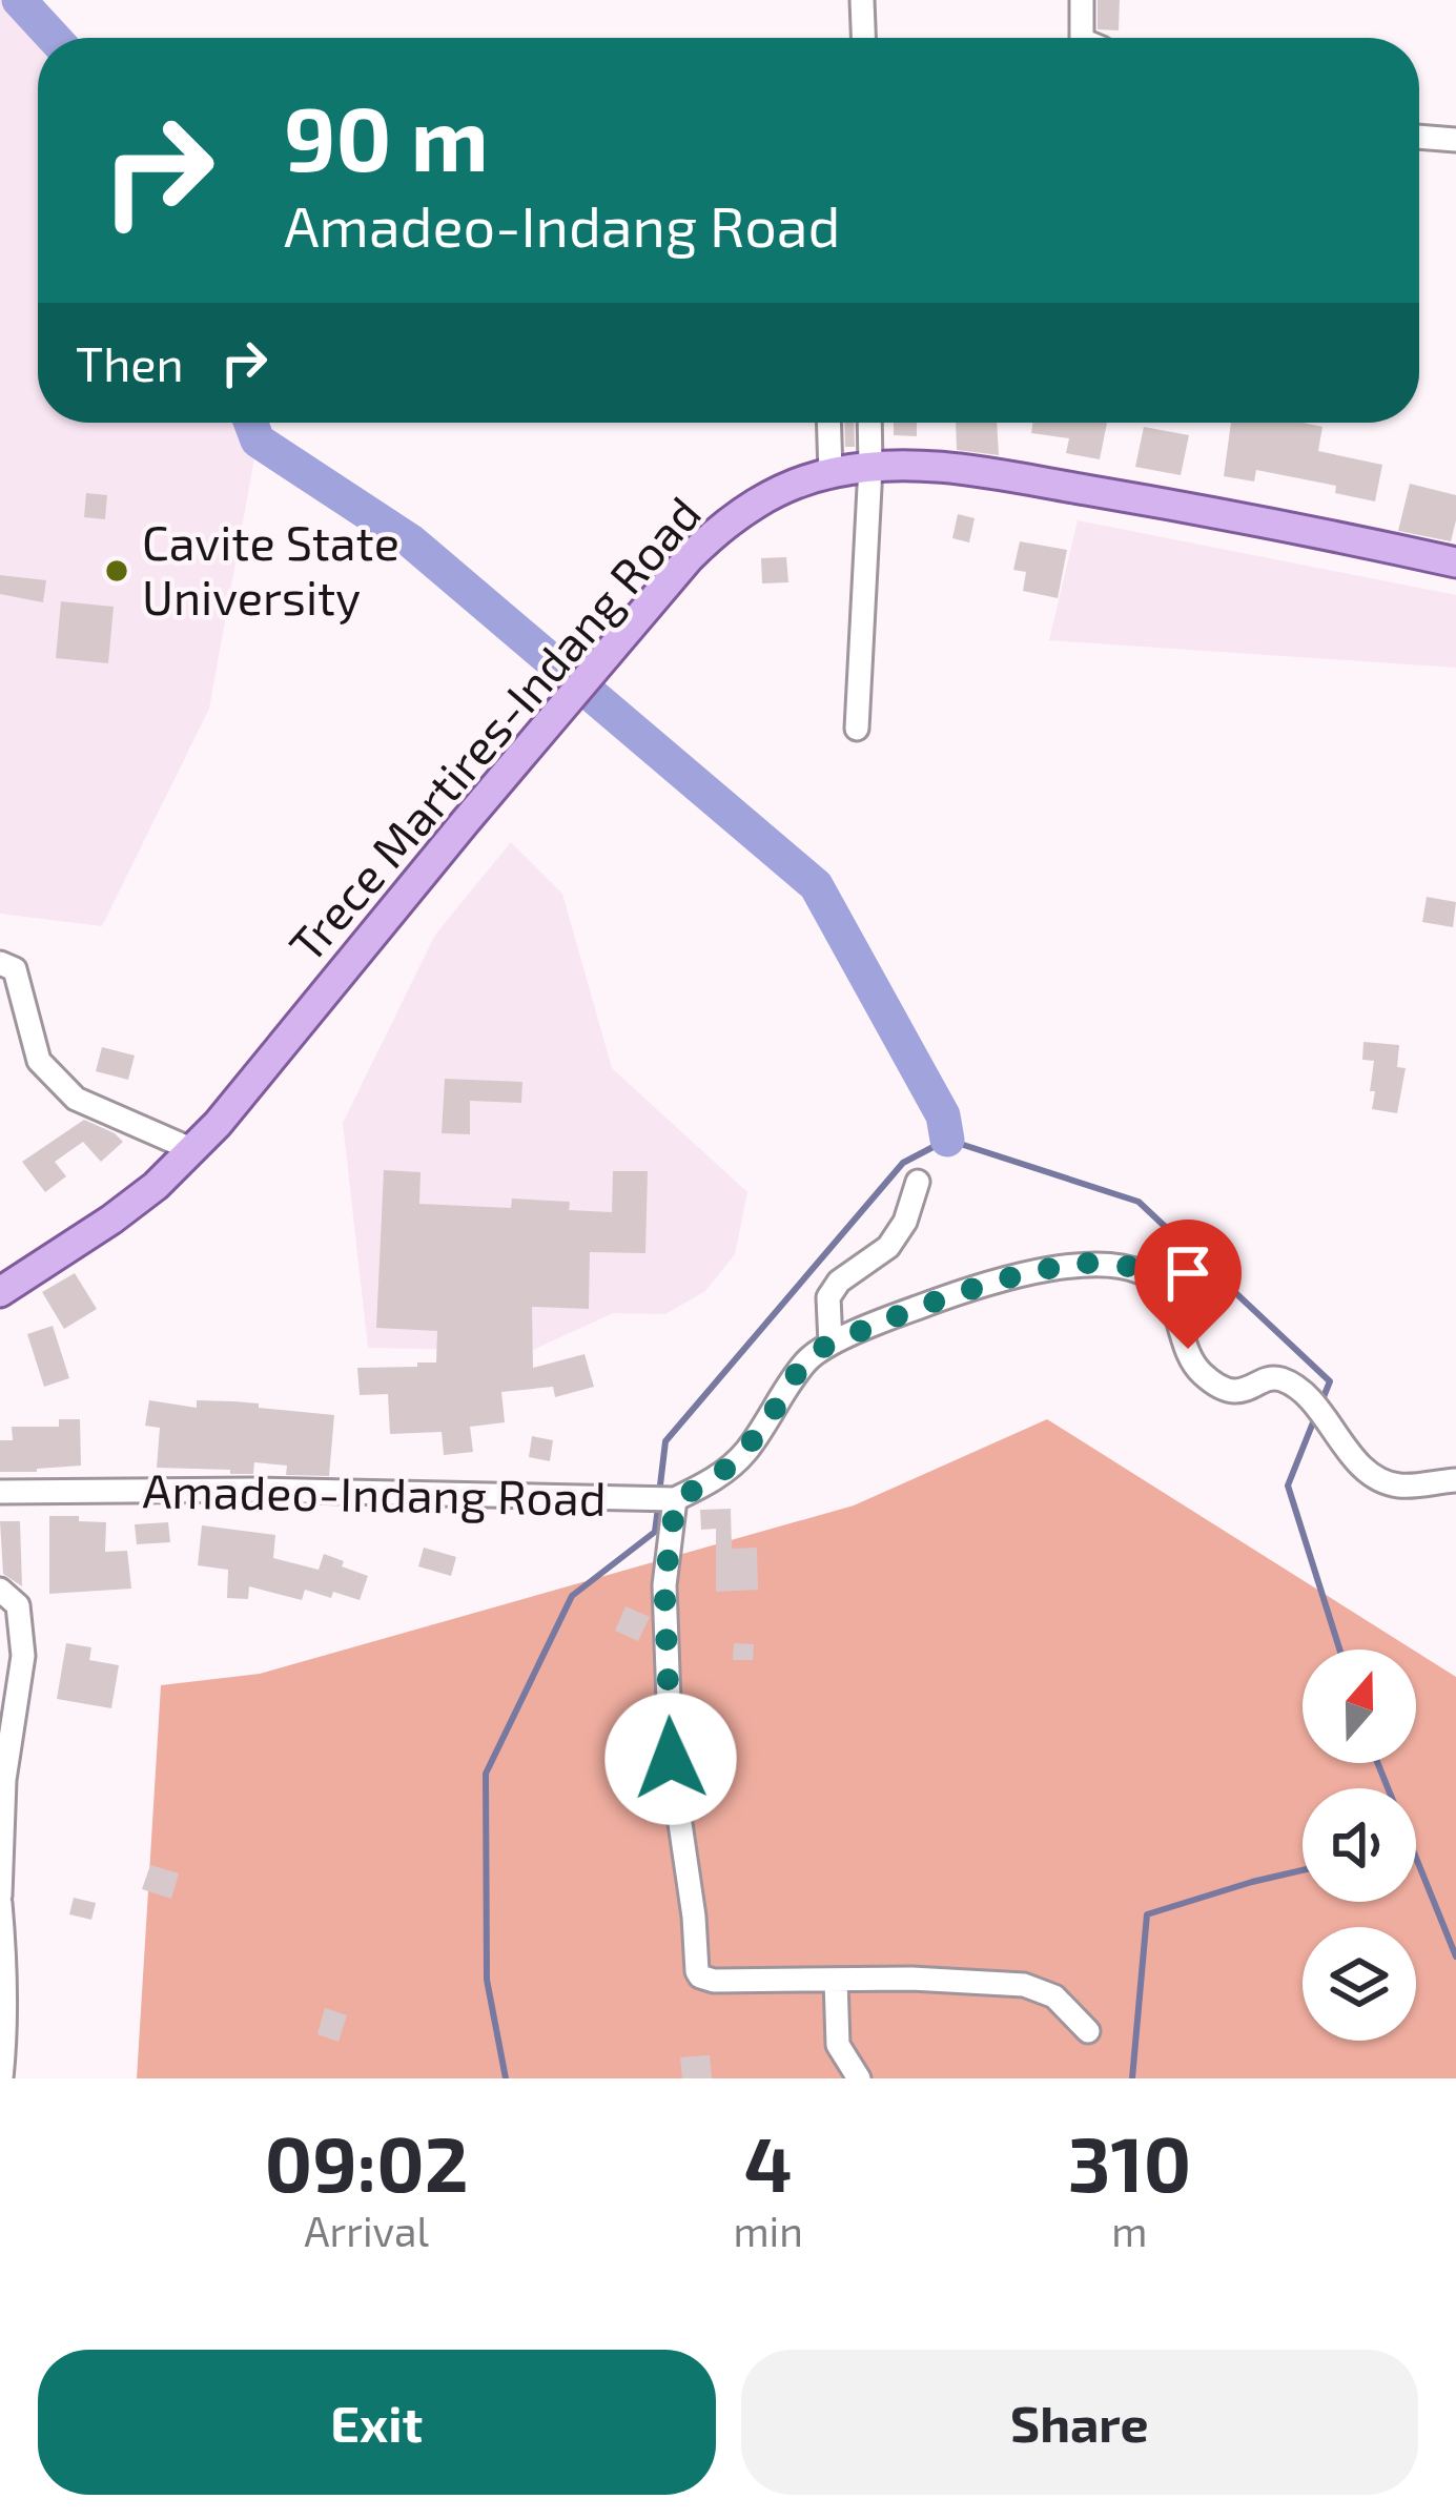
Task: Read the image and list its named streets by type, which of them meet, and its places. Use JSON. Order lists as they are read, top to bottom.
{
  "streets": {
    "main road": ["Trece Martires-Indang Road"],
    "street": ["Amadeo-Indang Road"]
  },
  "places": ["Cavite State University"],
  "north": "top",
  "page": {
    "turn": ["90 m", "Amadeo-Indang Road"],
    "then": "Then",
    "eta": [
      "09:02",
      "Arrival",
      "4",
      "min",
      "310",
      "m"
    ],
    "buttons": ["Exit", "Share"]
  }
}
